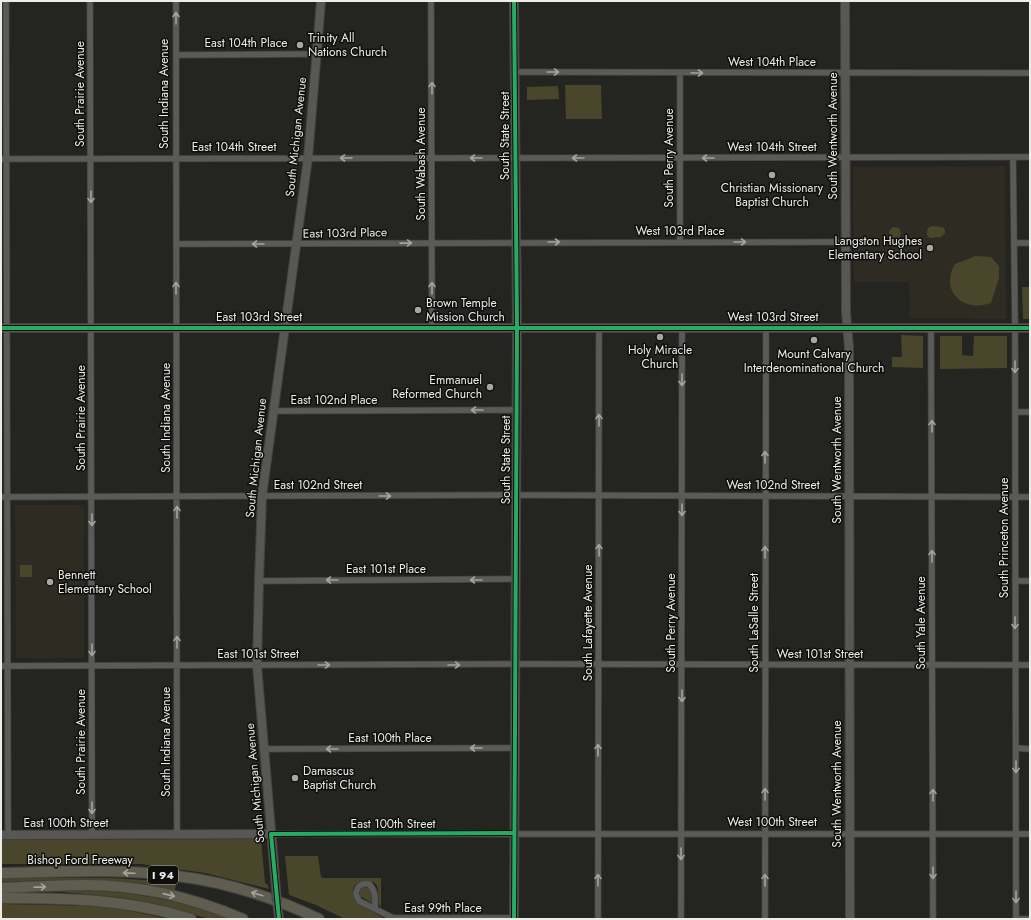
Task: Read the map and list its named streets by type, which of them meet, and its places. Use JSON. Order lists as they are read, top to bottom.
{
  "streets": {
    "highway": ["Bishop Ford Freeway", "I 94"],
    "street": [
      "East 104th Place",
      "West 104th Place",
      "South Prairie Avenue",
      "South Indiana Avenue",
      "South State Street",
      "South Wentworth Avenue",
      "South Michigan Avenue",
      "East 104th Street",
      "West 104th Street",
      "South Perry Avenue",
      "South Wabash Avenue",
      "West 103rd Place",
      "East 103rd Place",
      "East 103rd Street",
      "West 103rd Street",
      "East 102nd Place",
      "East 102nd Street",
      "West 102nd Street",
      "South Princeton Avenue",
      "East 101st Place",
      "South Lafayette Avenue",
      "South LaSalle Street",
      "South Yale Avenue",
      "East 101st Street",
      "West 101st Street",
      "East 100th Place",
      "West 100th Street",
      "East 100th Street",
      "East 99th Place"
    ]
  },
  "crossings": [
    ["East 104th Place", "South Indiana Avenue"],
    ["East 104th Place", "South Michigan Avenue"],
    ["West 104th Place", "South State Street"],
    ["West 104th Place", "South Wentworth Avenue"],
    ["West 104th Place", "South Perry Avenue"],
    ["South Prairie Avenue", "East 104th Street"],
    ["South Prairie Avenue", "East 103rd Street"],
    ["South Prairie Avenue", "East 102nd Street"],
    ["South Prairie Avenue", "East 101st Street"],
    ["South Prairie Avenue", "East 100th Street"],
    ["South Indiana Avenue", "East 104th Street"],
    ["South Indiana Avenue", "East 103rd Place"],
    ["South Indiana Avenue", "East 103rd Street"],
    ["South Indiana Avenue", "East 102nd Street"],
    ["South Indiana Avenue", "East 101st Street"],
    ["South Indiana Avenue", "East 100th Street"],
    ["South State Street", "East 104th Street"],
    ["South State Street", "West 104th Street"],
    ["South State Street", "West 103rd Place"],
    ["South State Street", "East 103rd Place"],
    ["South State Street", "East 103rd Street"],
    ["South State Street", "West 103rd Street"],
    ["South State Street", "East 102nd Place"],
    ["South State Street", "East 102nd Street"],
    ["South State Street", "West 102nd Street"],
    ["South State Street", "East 101st Place"],
    ["South State Street", "East 101st Street"],
    ["South State Street", "West 101st Street"],
    ["South State Street", "East 100th Place"],
    ["South State Street", "West 100th Street"],
    ["South State Street", "East 100th Street"],
    ["South State Street", "East 99th Place"],
    ["South Wentworth Avenue", "West 104th Street"],
    ["South Wentworth Avenue", "West 103rd Place"],
    ["South Wentworth Avenue", "West 103rd Street"],
    ["South Wentworth Avenue", "West 102nd Street"],
    ["South Wentworth Avenue", "West 101st Street"],
    ["South Wentworth Avenue", "West 100th Street"],
    ["South Michigan Avenue", "East 104th Street"],
    ["South Michigan Avenue", "East 103rd Place"],
    ["South Michigan Avenue", "East 103rd Street"],
    ["South Michigan Avenue", "East 102nd Place"],
    ["South Michigan Avenue", "East 102nd Street"],
    ["South Michigan Avenue", "East 101st Place"],
    ["South Michigan Avenue", "East 101st Street"],
    ["South Michigan Avenue", "East 100th Place"],
    ["South Michigan Avenue", "East 100th Street"],
    ["East 104th Street", "West 104th Street"],
    ["East 104th Street", "South Wabash Avenue"],
    ["West 104th Street", "South Perry Avenue"],
    ["West 104th Street", "South Princeton Avenue"],
    ["South Perry Avenue", "West 103rd Place"],
    ["South Perry Avenue", "West 103rd Street"],
    ["South Perry Avenue", "West 102nd Street"],
    ["South Perry Avenue", "West 101st Street"],
    ["South Perry Avenue", "West 100th Street"],
    ["South Wabash Avenue", "East 103rd Place"],
    ["South Wabash Avenue", "East 103rd Street"],
    ["West 103rd Place", "East 103rd Place"],
    ["East 103rd Street", "West 103rd Street"],
    ["West 103rd Street", "South Princeton Avenue"],
    ["West 103rd Street", "South Lafayette Avenue"],
    ["West 103rd Street", "South LaSalle Street"],
    ["West 103rd Street", "South Yale Avenue"],
    ["East 102nd Street", "West 102nd Street"],
    ["West 102nd Street", "South Princeton Avenue"],
    ["West 102nd Street", "South Lafayette Avenue"],
    ["West 102nd Street", "South LaSalle Street"],
    ["West 102nd Street", "South Yale Avenue"],
    ["South Princeton Avenue", "West 101st Street"],
    ["South Princeton Avenue", "West 100th Street"],
    ["South Lafayette Avenue", "West 101st Street"],
    ["South Lafayette Avenue", "West 100th Street"],
    ["South LaSalle Street", "West 101st Street"],
    ["South LaSalle Street", "West 100th Street"],
    ["South Yale Avenue", "West 101st Street"],
    ["South Yale Avenue", "West 100th Street"],
    ["East 101st Street", "West 101st Street"],
    ["West 100th Street", "East 100th Street"]
  ],
  "one_way": [
    "West 104th Place",
    "South Prairie Avenue",
    "South Indiana Avenue",
    "East 104th Street",
    "West 104th Street",
    "South Perry Avenue",
    "South Wabash Avenue",
    "West 103rd Place",
    "East 102nd Place",
    "East 102nd Street",
    "South Princeton Avenue",
    "East 101st Place",
    "South Lafayette Avenue",
    "South LaSalle Street",
    "East 101st Street",
    "East 100th Place"
  ],
  "places": [
    "Trinity All Nations Church",
    "Christian Missionary Baptist Church",
    "Langston Hughes Elementary School",
    "Brown Temple Mission Church",
    "Holy Miracle Church",
    "Mount Calvary Interdenominational Church",
    "Emmanuel Reformed Church",
    "Bennett Elementary School",
    "Damascus Baptist Church"
  ]
}
